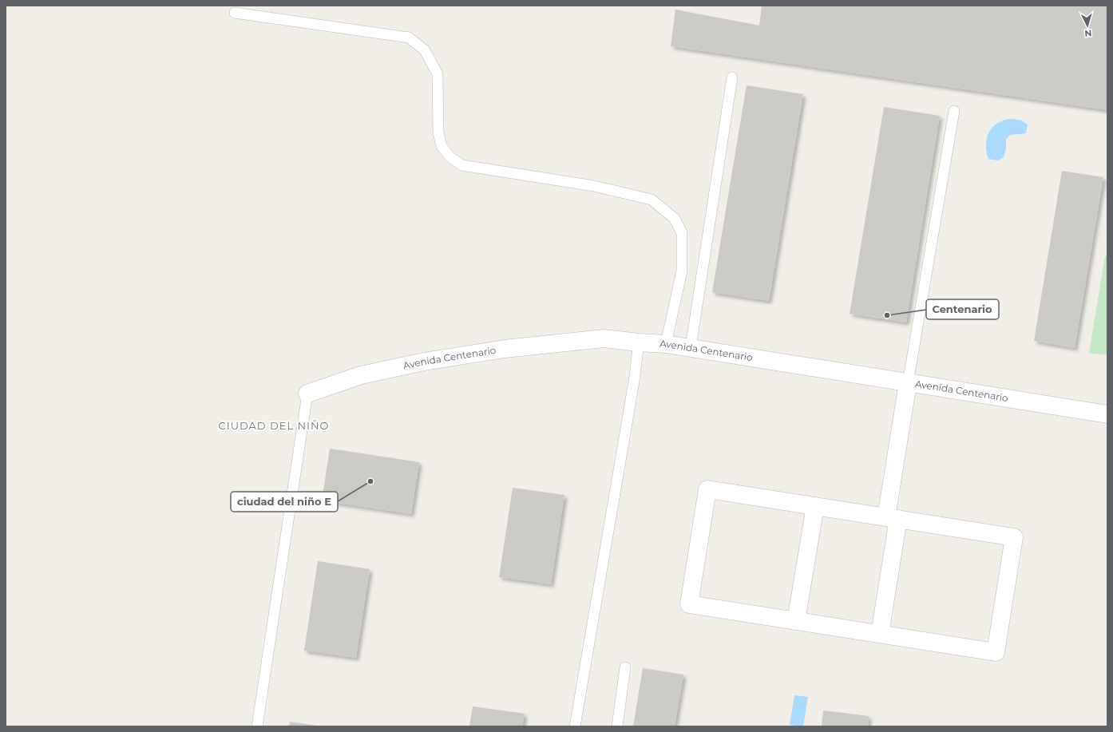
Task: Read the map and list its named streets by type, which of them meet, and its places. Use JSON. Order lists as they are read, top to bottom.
{
  "streets": {
    "street": ["Avenida Centenario"]
  },
  "districts": ["CIUDAD DEL NIÑO"],
  "places": ["Centenario", "ciudad del niño E"],
  "north": "bottom"
}
